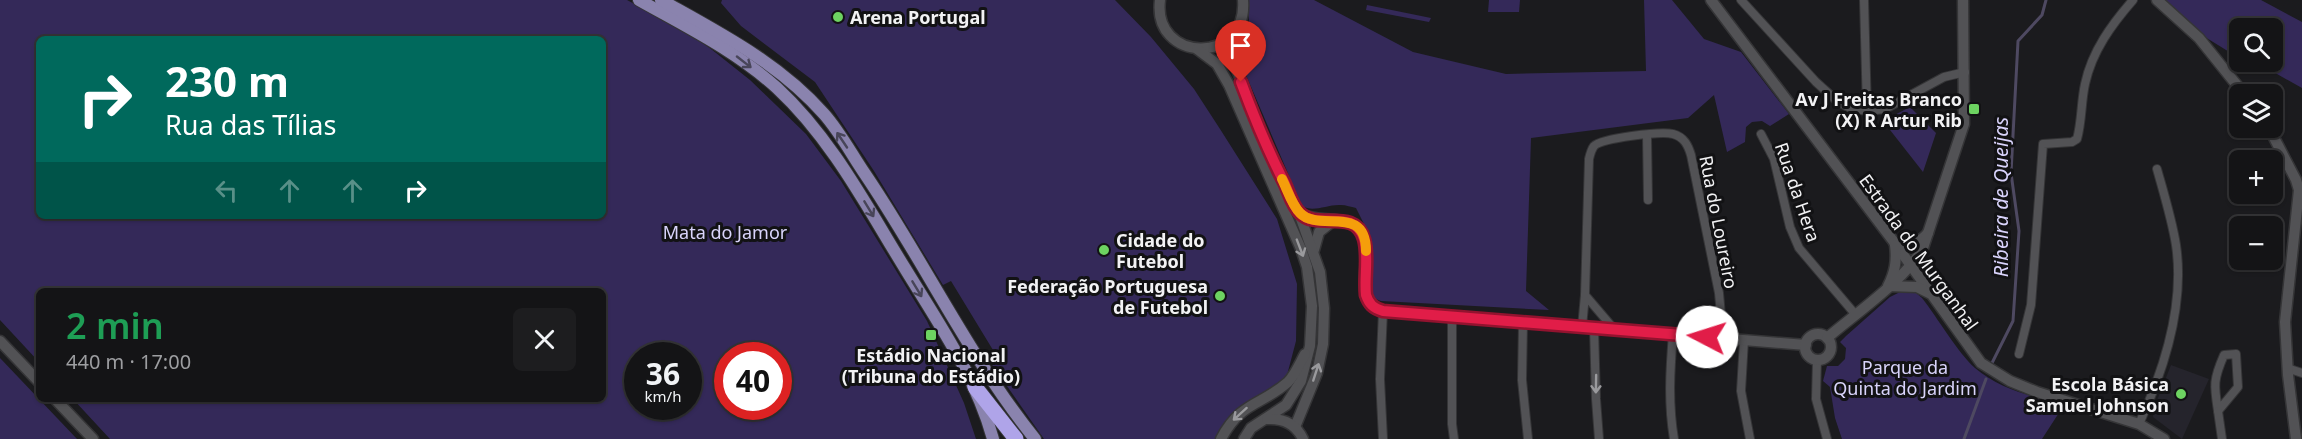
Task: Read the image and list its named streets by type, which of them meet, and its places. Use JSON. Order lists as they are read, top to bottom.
{
  "streets": {
    "street": ["Rua da Hera", "Rua do Loureiro", "Estrada do Murganhal"]
  },
  "water": ["Ribeira de Queijas"],
  "parks": ["Mata do Jamor", "Parque da Quinta do Jardim"],
  "places": {
    "other": [
      "Arena Portugal",
      "Cidade do Futebol",
      "Federação Portuguesa de Futebol",
      "Escola Básica Samuel Johnson"
    ],
    "transit": ["Av J Freitas Branco (X) R Artur Rib", "Estádio Nacional (Tribuna do Estádio)"]
  },
  "page": {
    "map_buttons": ["+", "−"],
    "turn": ["230 m", "Rua das Tílias"],
    "heading": ["2 min", "440 m · 17:00"],
    "speed": "36 km/h",
    "limit": "40"
  }
}
